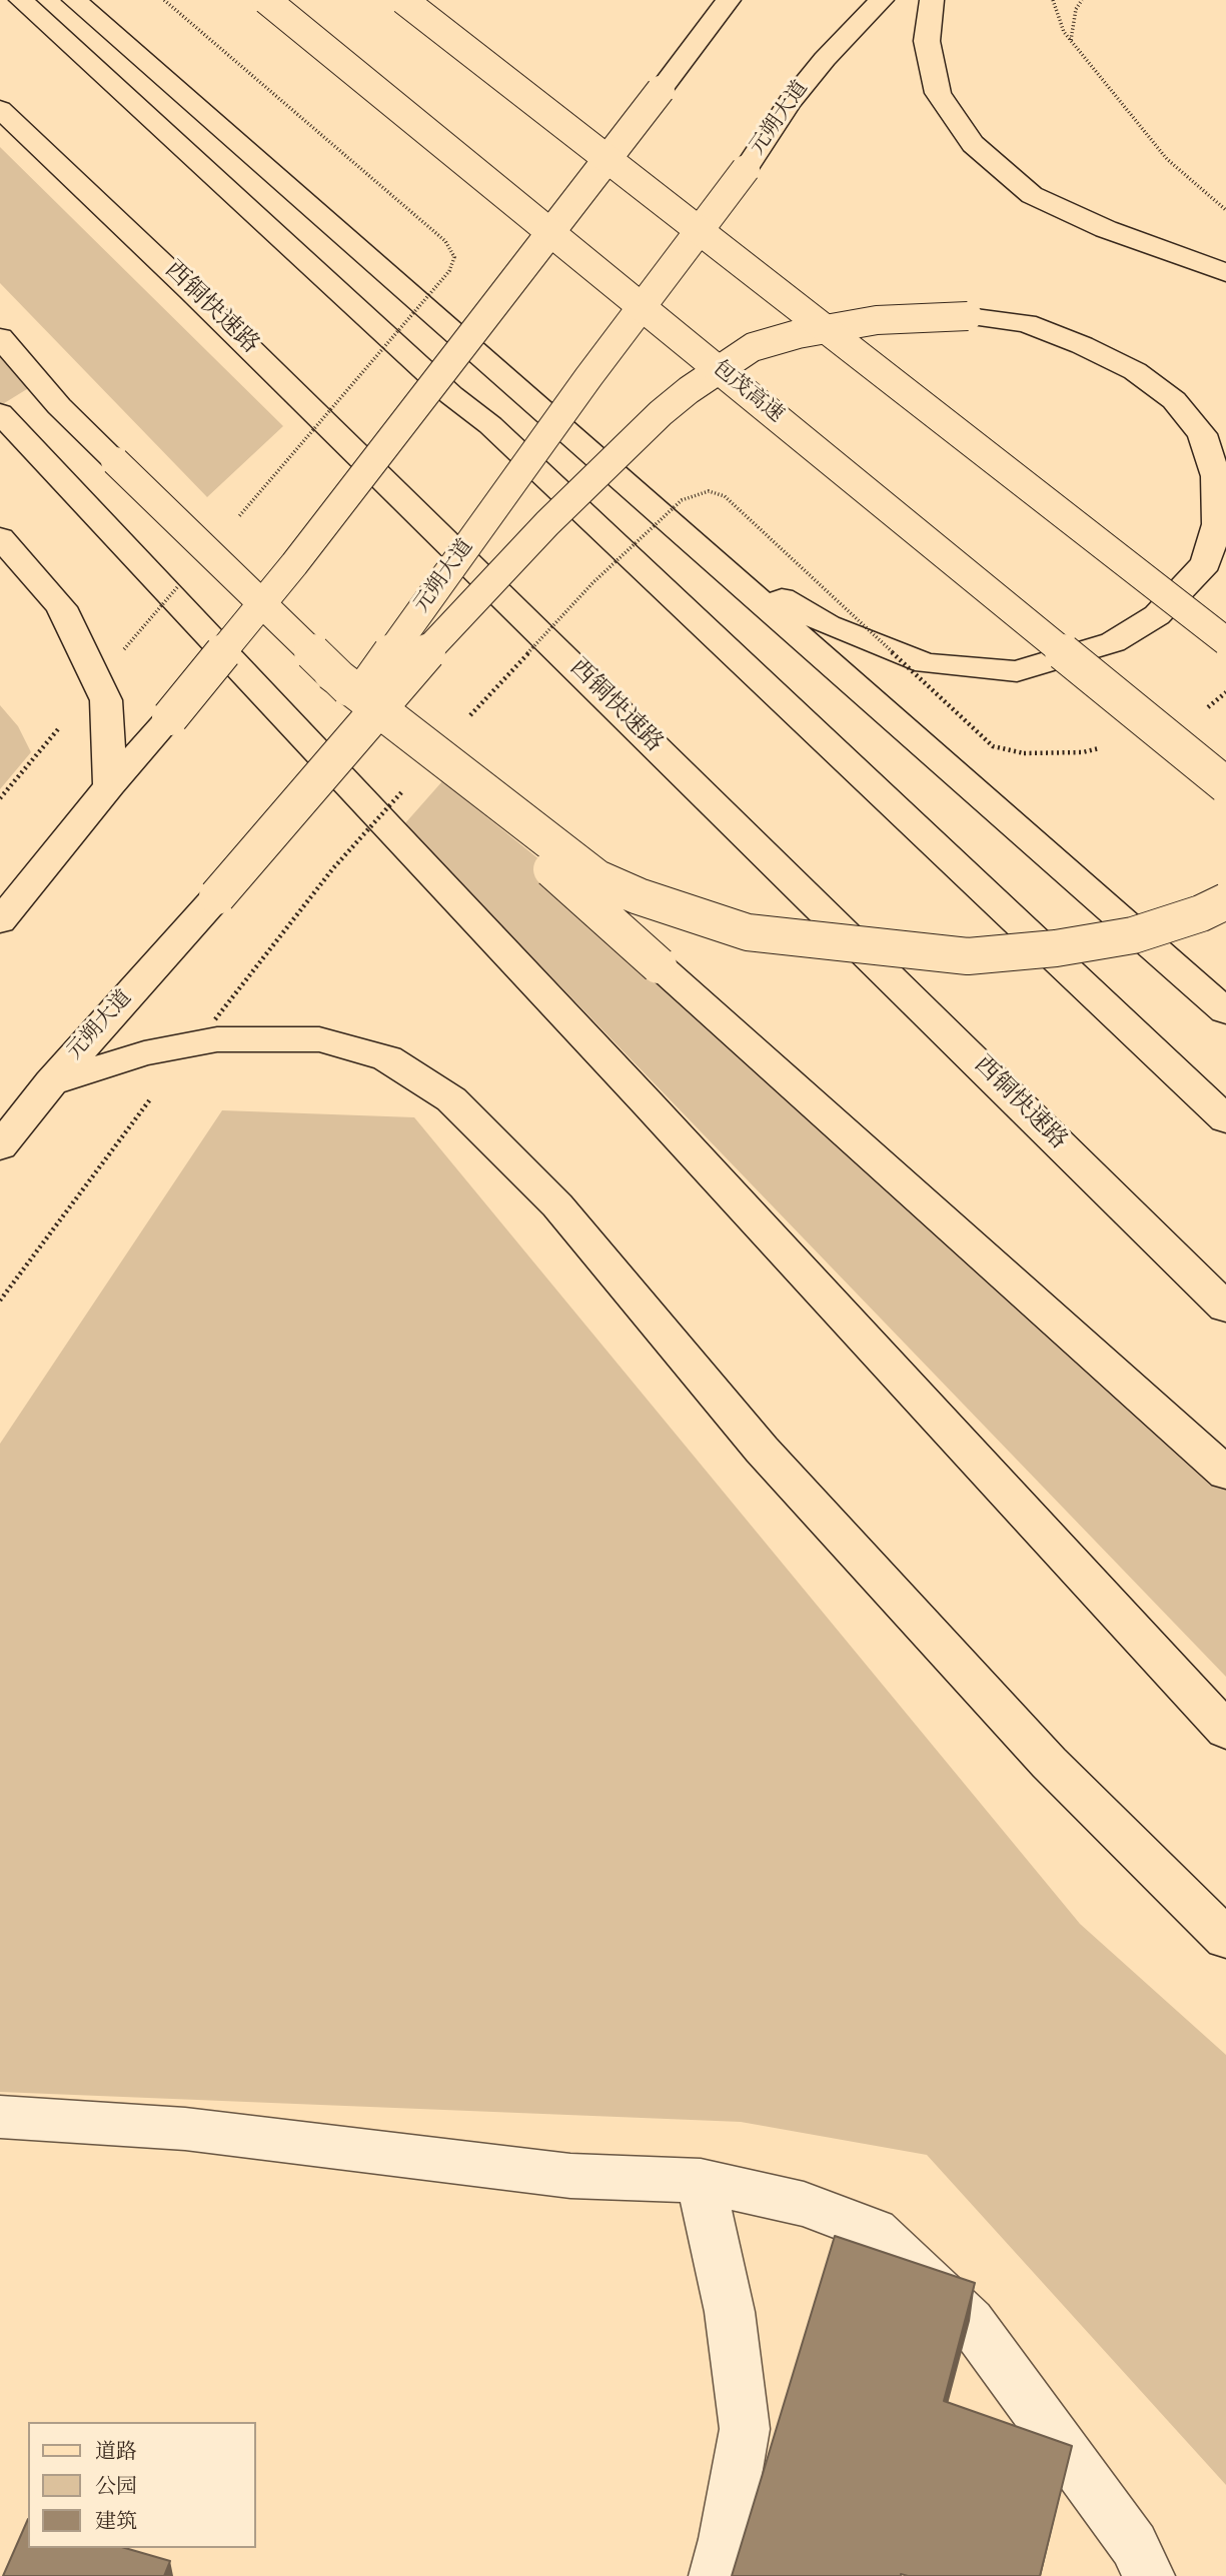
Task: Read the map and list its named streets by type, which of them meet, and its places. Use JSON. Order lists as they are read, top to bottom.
{
  "streets": {
    "main road": ["元朔大道", "西铜快速路", "包茂高速"]
  },
  "legend": ["道路", "公园", "建筑"]
}
